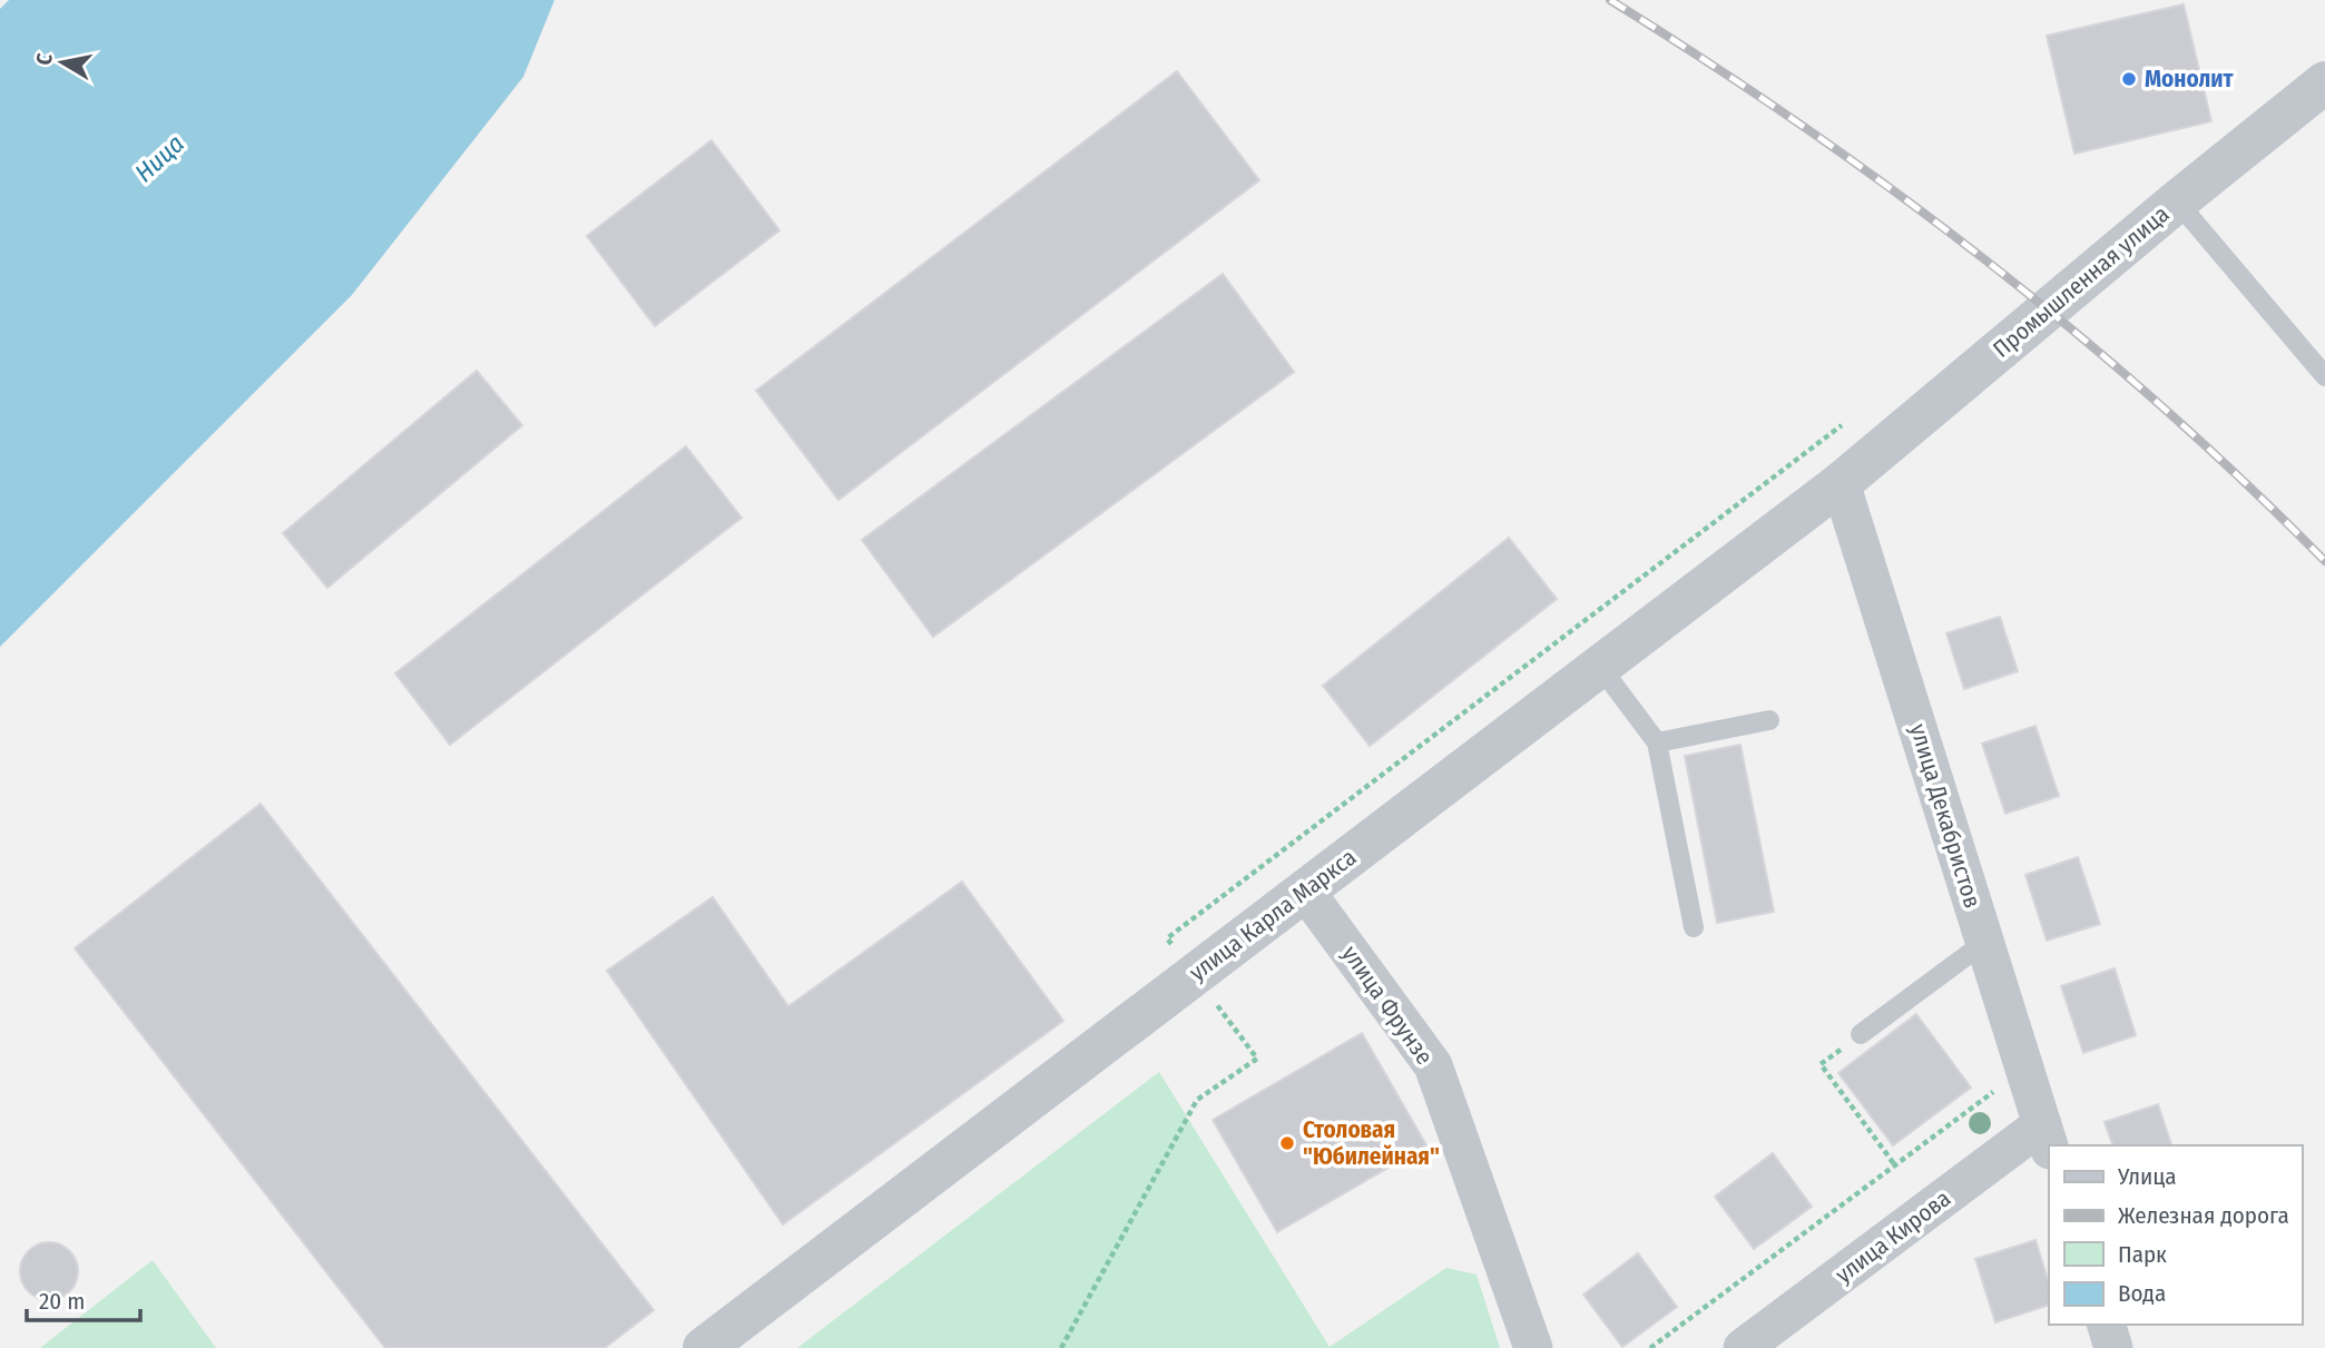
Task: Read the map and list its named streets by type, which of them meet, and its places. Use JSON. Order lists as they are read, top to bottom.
{
  "streets": {
    "street": [
      "Промышленная улица",
      "улица Декабристов",
      "улица Карла Маркса",
      "улица Фрунзе",
      "улица Кирова"
    ]
  },
  "crossings": [
    ["Промышленная улица", "улица Декабристов"],
    ["Промышленная улица", "улица Карла Маркса"],
    ["улица Декабристов", "улица Карла Маркса"],
    ["улица Декабристов", "улица Кирова"],
    ["улица Карла Маркса", "улица Фрунзе"]
  ],
  "water": ["Ница"],
  "places": ["Монолит", "Столовая \"Юбилейная\""],
  "legend": [
    "Улица",
    "Железная дорога",
    "Парк",
    "Вода"
  ],
  "scale_bar": "20 m",
  "north": "left"
}
